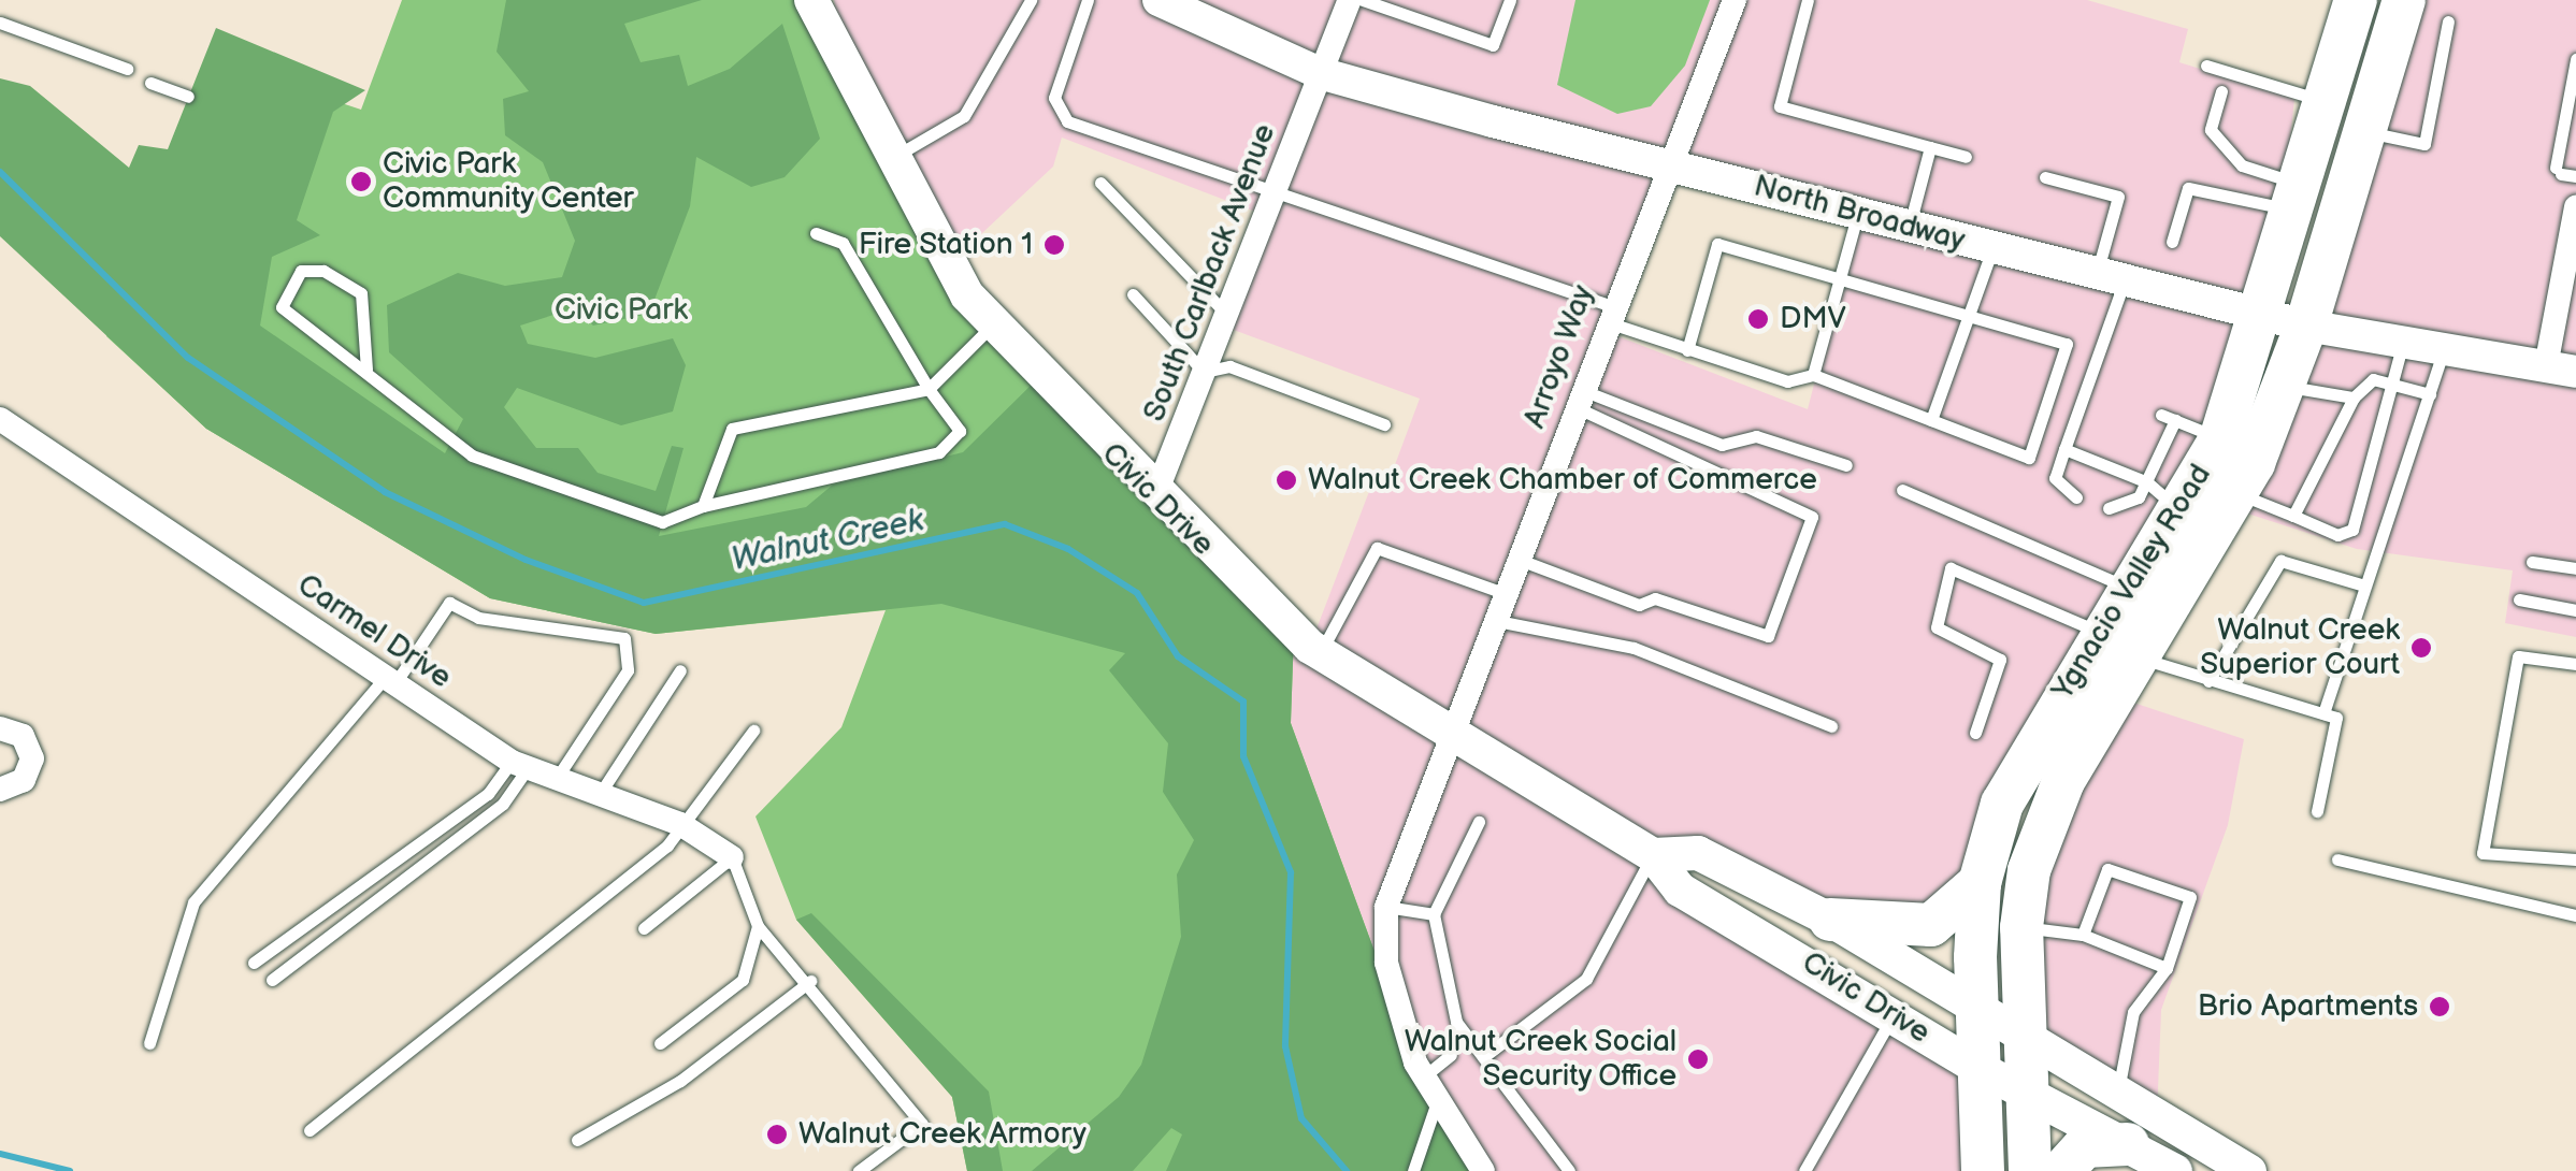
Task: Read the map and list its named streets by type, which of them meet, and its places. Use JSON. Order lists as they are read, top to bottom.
{
  "streets": {
    "highway": ["Ygnacio Valley Road"],
    "main road": ["Civic Drive"],
    "street": [
      "North Broadway",
      "South Carlback Avenue",
      "Arroyo Way",
      "Carmel Drive"
    ]
  },
  "crossings": [
    ["North Broadway", "South Carlback Avenue"],
    ["North Broadway", "Arroyo Way"],
    ["North Broadway", "Ygnacio Valley Road"],
    ["South Carlback Avenue", "Civic Drive"],
    ["Arroyo Way", "Civic Drive"],
    ["Civic Drive", "Ygnacio Valley Road"]
  ],
  "water": ["Walnut Creek"],
  "parks": ["Civic Park"],
  "places": [
    "Civic Park Community Center",
    "Fire Station 1",
    "DMV",
    "Walnut Creek Chamber of Commerce",
    "Walnut Creek Superior Court",
    "Brio Apartments",
    "Walnut Creek Social Security Office",
    "Walnut Creek Armory"
  ]
}
